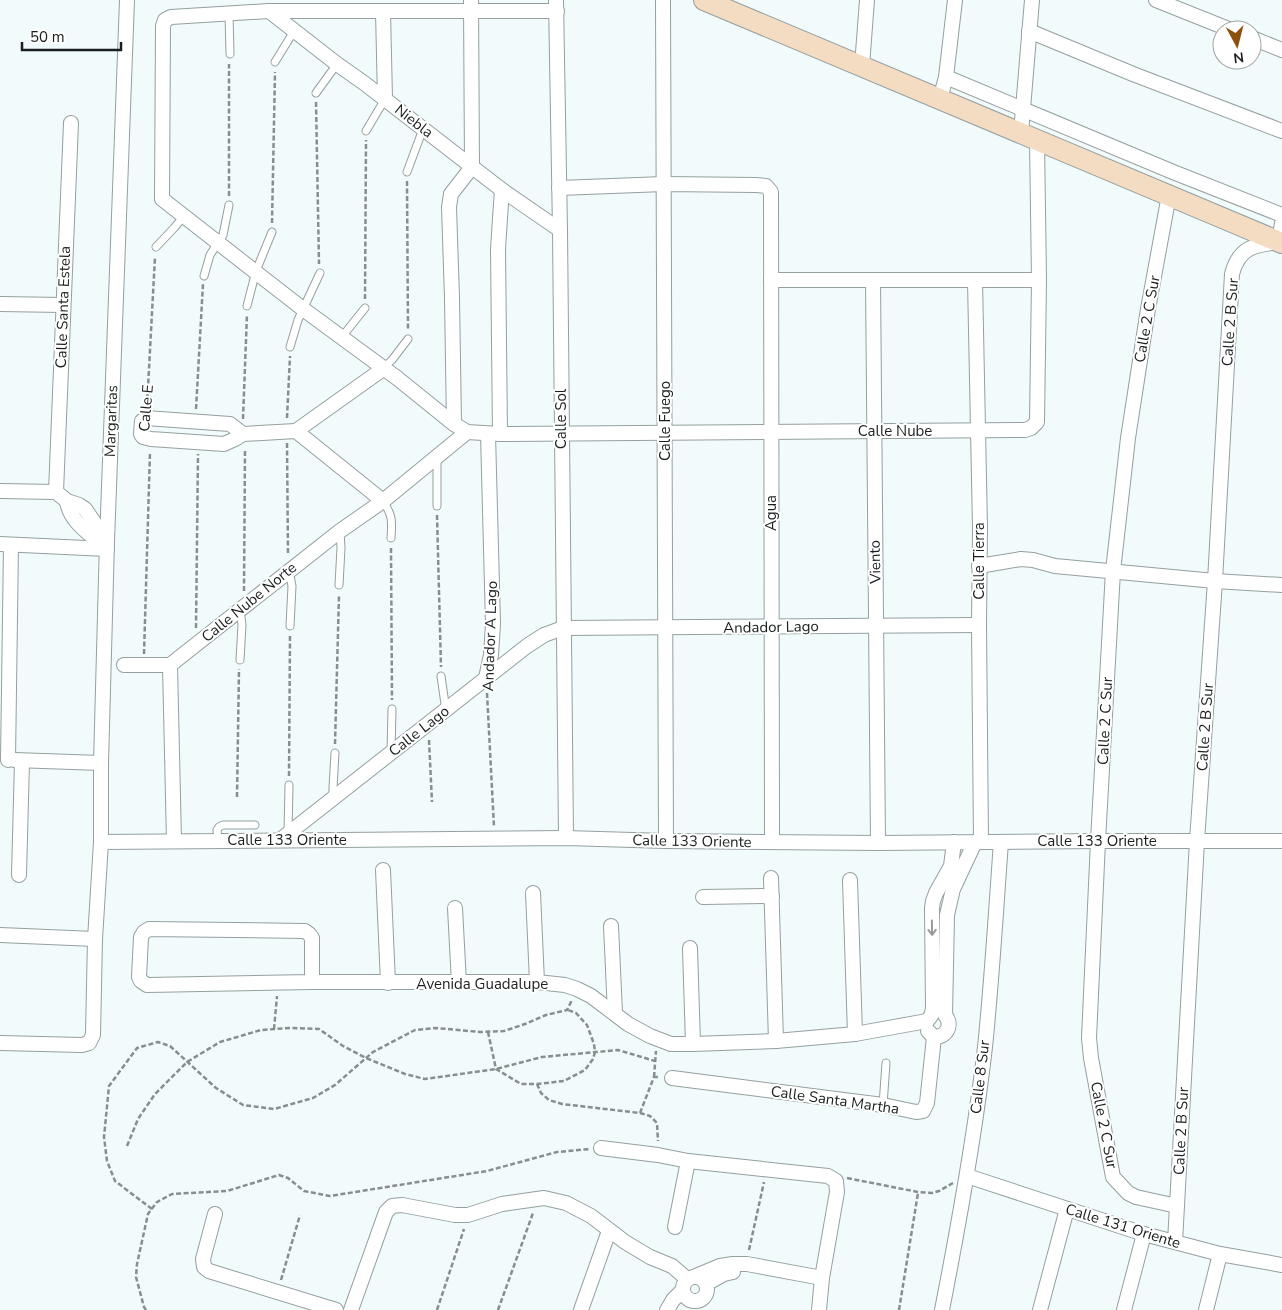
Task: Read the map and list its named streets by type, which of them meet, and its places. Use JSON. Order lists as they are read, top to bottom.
{
  "streets": {
    "street": [
      "Niebla",
      "Calle Santa Estela",
      "Calle 2 C Sur",
      "Calle 2 B Sur",
      "Calle E",
      "Calle Sol",
      "Margaritas",
      "Calle Fuego",
      "Calle Nube",
      "Agua",
      "Calle Tierra",
      "Viento",
      "Calle Nube Norte",
      "Andador Lago",
      "Andador A Lago",
      "Calle Lago",
      "Calle 133 Oriente",
      "Avenida Guadalupe",
      "Calle 8 Sur",
      "Calle Santa Martha",
      "Calle 131 Oriente"
    ]
  },
  "crossings": [
    ["Niebla", "Calle Sol"],
    ["Niebla", "Andador A Lago"],
    ["Calle 2 C Sur", "Calle 2 B Sur"],
    ["Calle 2 C Sur", "Calle 133 Oriente"],
    ["Calle 2 B Sur", "Calle 133 Oriente"],
    ["Calle 2 B Sur", "Calle 131 Oriente"],
    ["Calle Sol", "Calle Nube"],
    ["Calle Sol", "Andador Lago"],
    ["Calle Sol", "Calle Lago"],
    ["Calle Sol", "Calle 133 Oriente"],
    ["Margaritas", "Calle 133 Oriente"],
    ["Calle Fuego", "Calle Nube"],
    ["Calle Fuego", "Agua"],
    ["Calle Fuego", "Andador Lago"],
    ["Calle Fuego", "Calle 133 Oriente"],
    ["Calle Nube", "Agua"],
    ["Calle Nube", "Calle Tierra"],
    ["Calle Nube", "Viento"],
    ["Calle Nube", "Calle Nube Norte"],
    ["Calle Nube", "Andador A Lago"],
    ["Agua", "Andador Lago"],
    ["Agua", "Calle 133 Oriente"],
    ["Calle Tierra", "Andador Lago"],
    ["Calle Tierra", "Calle 133 Oriente"],
    ["Viento", "Andador Lago"],
    ["Viento", "Calle 133 Oriente"],
    ["Andador Lago", "Calle Lago"],
    ["Andador A Lago", "Calle Lago"],
    ["Andador A Lago", "Calle 133 Oriente"],
    ["Calle Lago", "Calle 133 Oriente"],
    ["Calle 133 Oriente", "Calle 8 Sur"],
    ["Avenida Guadalupe", "Calle Santa Martha"],
    ["Calle 8 Sur", "Calle 131 Oriente"]
  ],
  "scale_bar": "50 m",
  "north": "bottom"
}
